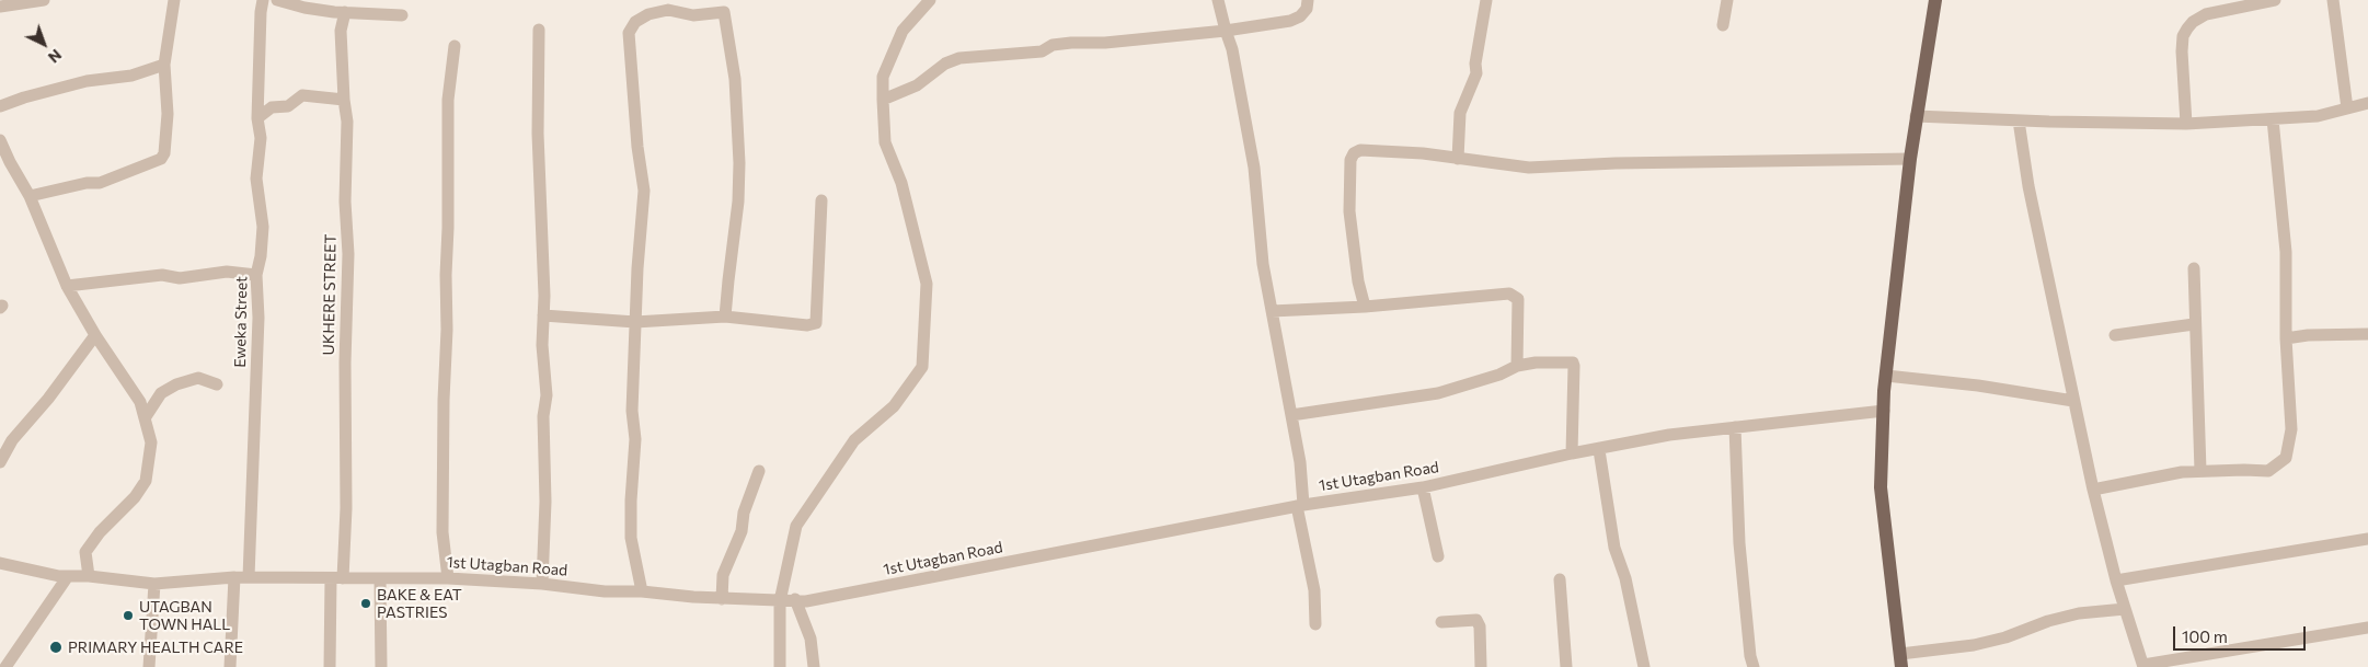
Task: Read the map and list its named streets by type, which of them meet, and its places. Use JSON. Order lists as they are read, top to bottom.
{
  "streets": {
    "street": ["UKHERE STREET", "Eweka Street", "1st Utagban Road"]
  },
  "crossings": [
    ["UKHERE STREET", "1st Utagban Road"],
    ["Eweka Street", "1st Utagban Road"]
  ],
  "places": ["BAKE & EAT PASTRIES", "UTAGBAN TOWN HALL", "PRIMARY HEALTH CARE"],
  "scale_bar": "100 m",
  "north": "bottom right"
}
